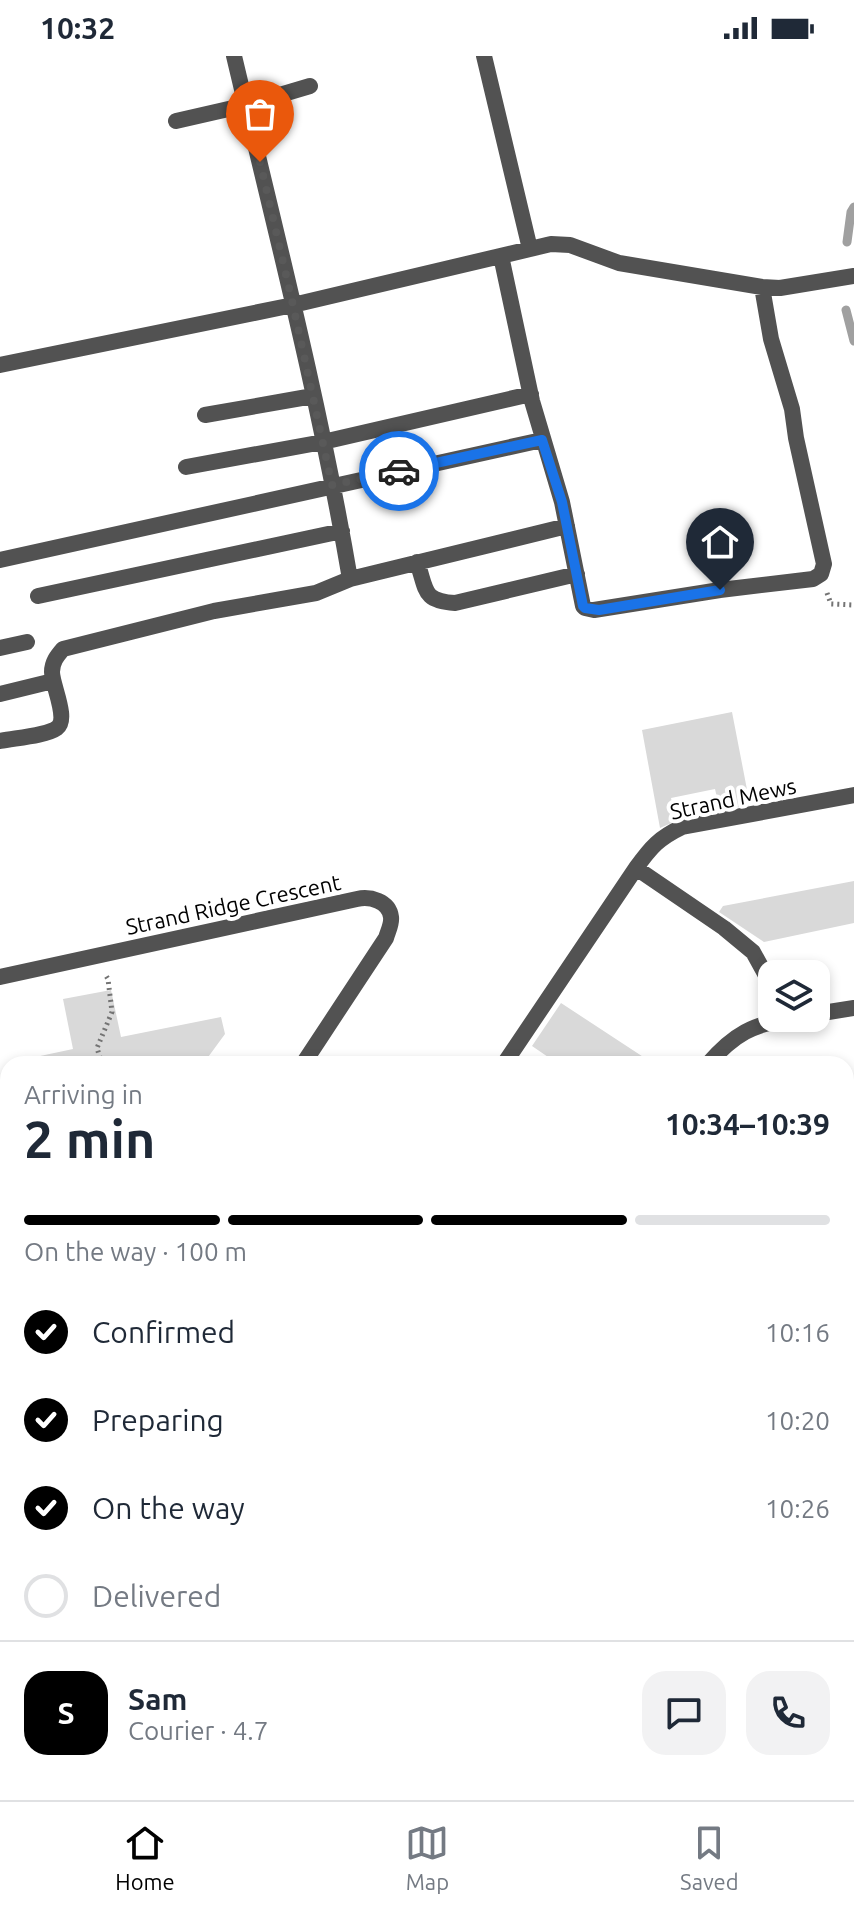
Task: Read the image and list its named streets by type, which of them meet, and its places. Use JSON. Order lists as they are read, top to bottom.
{
  "streets": {
    "street": ["Strand Mews", "Strand Ridge Crescent"]
  },
  "page": {
    "status": "10:32",
    "heading": ["2 min", "Arriving in", "10:34–10:39"],
    "panel": ["Sam", "Courier · 4.7"],
    "bar": "On the way · 100 m",
    "list": [
      ["Confirmed", "10:16"],
      ["Preparing", "10:20"],
      ["On the way", "10:26"],
      "Delivered"
    ],
    "round": "S",
    "tabs": ["Home", "Map", "Saved"]
  }
}
